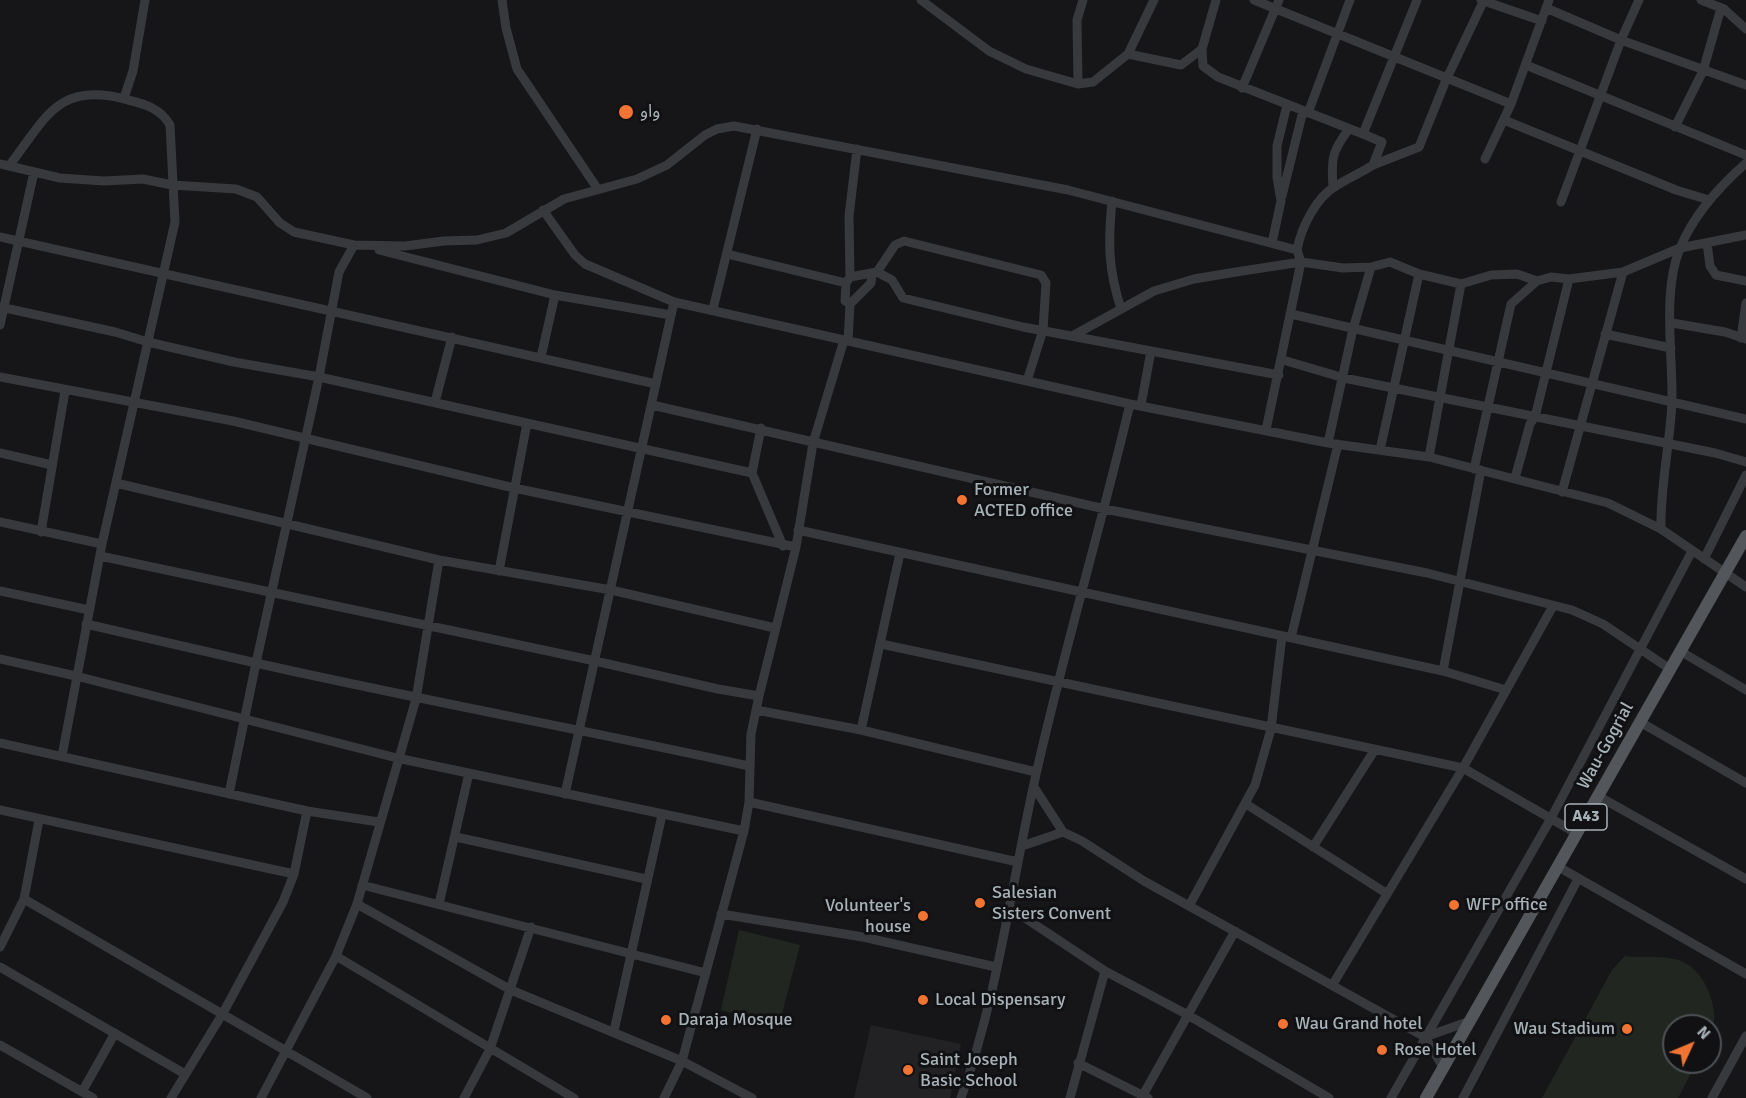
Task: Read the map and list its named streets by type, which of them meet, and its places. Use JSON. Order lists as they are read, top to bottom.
{
  "streets": {
    "main road": ["Wau-Gogrial", "A43"]
  },
  "places": [
    "واو",
    "Former ACTED office",
    "Salesian Sisters Convent",
    "WFP office",
    "Volunteer's house",
    "Local Dispensary",
    "Daraja Mosque",
    "Wau Grand hotel",
    "Wau Stadium",
    "Rose Hotel",
    "Saint Joseph Basic School"
  ],
  "north": "top right"
}
